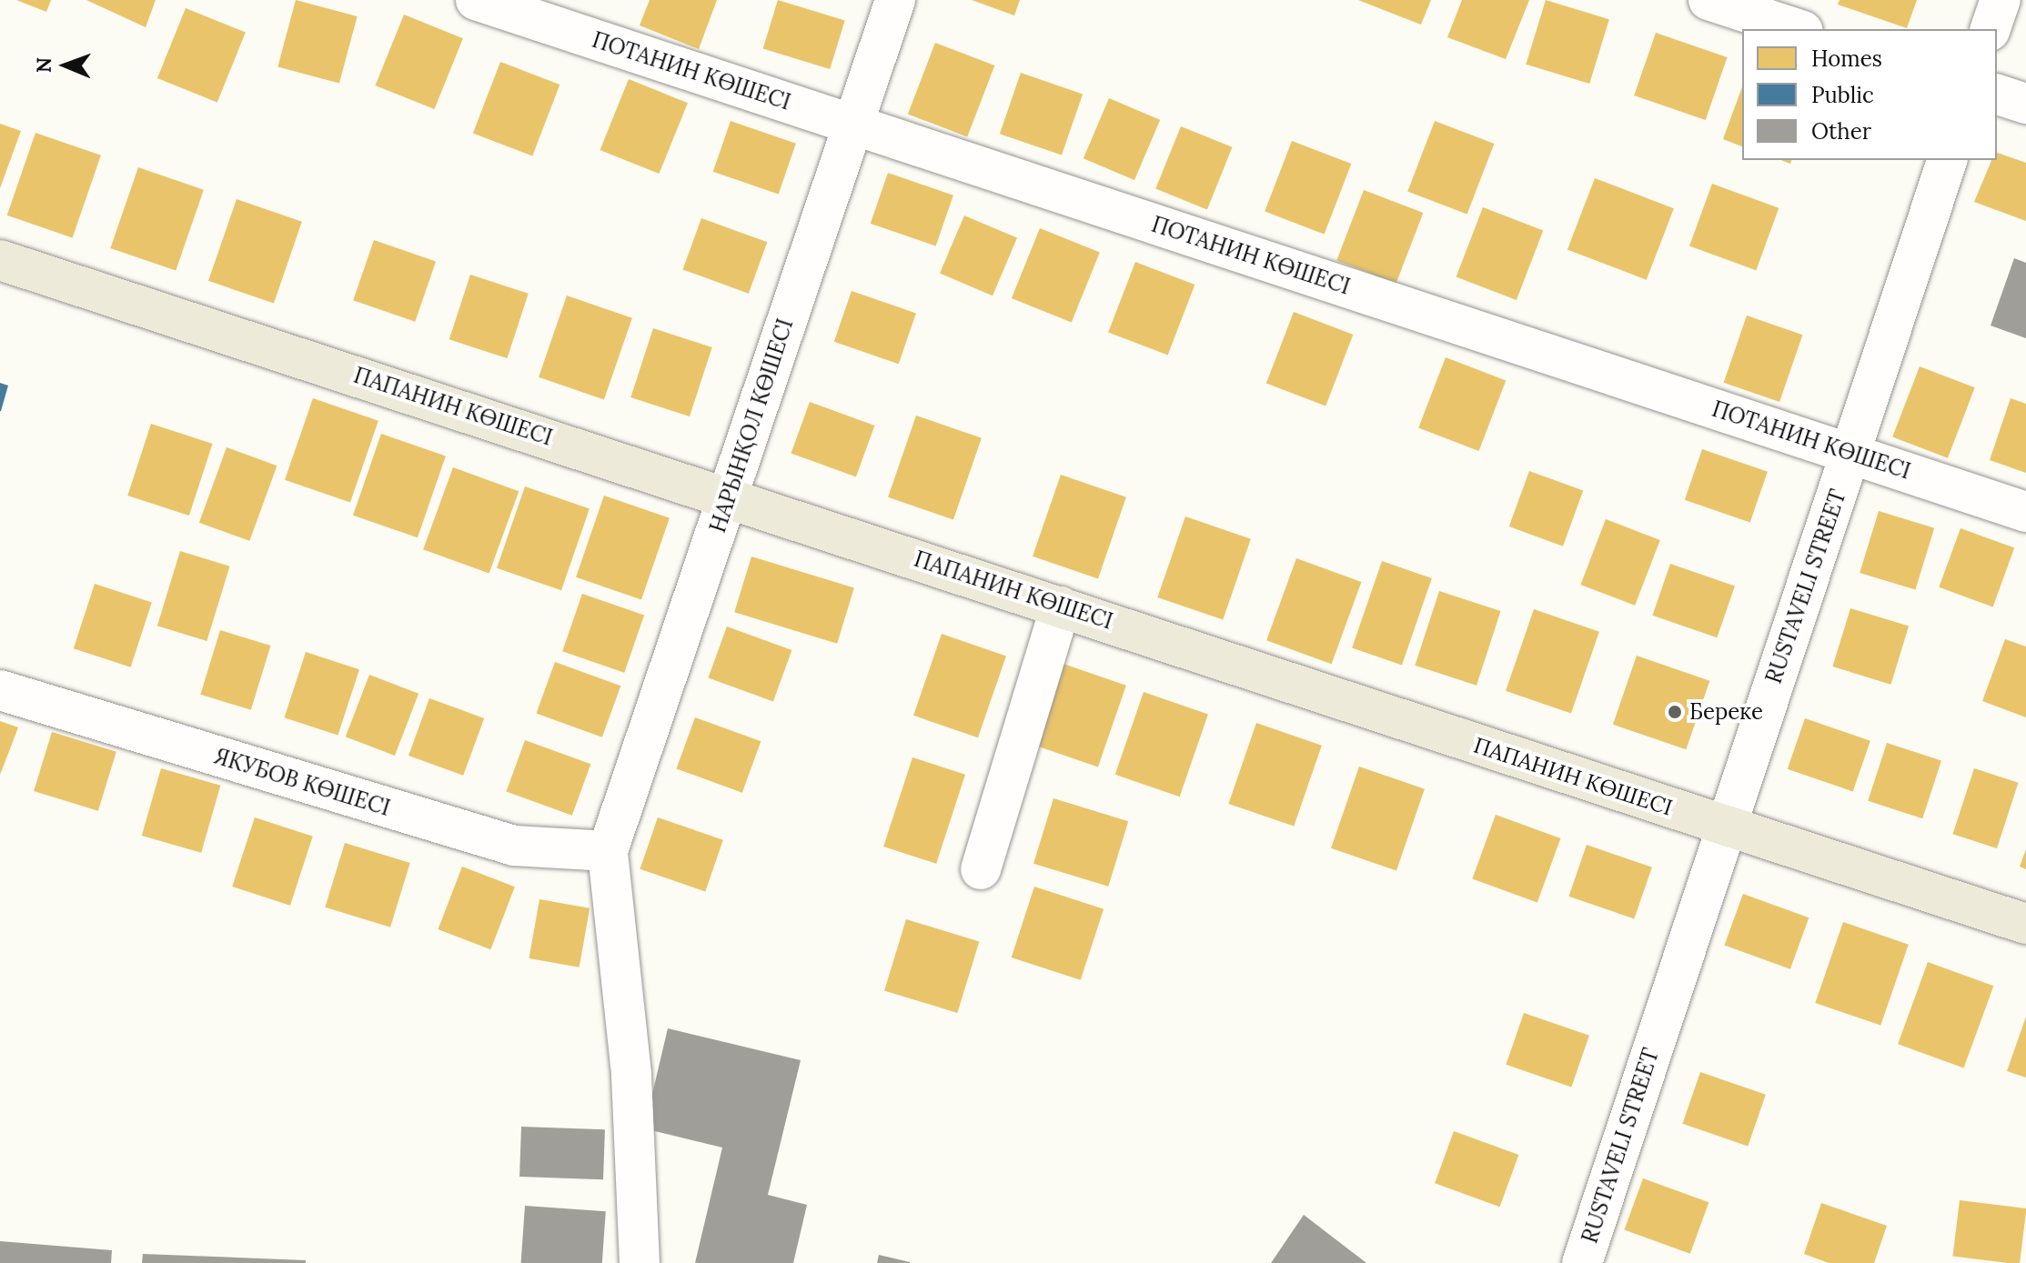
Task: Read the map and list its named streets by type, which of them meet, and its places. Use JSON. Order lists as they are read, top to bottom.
{
  "streets": {
    "main road": ["ПАПАНИН КӨШЕСІ"],
    "street": [
      "ПОТАНИН КӨШЕСІ",
      "НАРЫНҚОЛ КӨШЕСІ",
      "RUSTAVELI STREET",
      "ЯКУБОВ КӨШЕСІ"
    ]
  },
  "crossings": [
    ["ПОТАНИН КӨШЕСІ", "НАРЫНҚОЛ КӨШЕСІ"],
    ["ПОТАНИН КӨШЕСІ", "RUSTAVELI STREET"],
    ["ПАПАНИН КӨШЕСІ", "НАРЫНҚОЛ КӨШЕСІ"],
    ["ПАПАНИН КӨШЕСІ", "RUSTAVELI STREET"],
    ["НАРЫНҚОЛ КӨШЕСІ", "ЯКУБОВ КӨШЕСІ"]
  ],
  "places": ["Береке"],
  "legend": ["Homes", "Public", "Other"],
  "north": "left"
}
